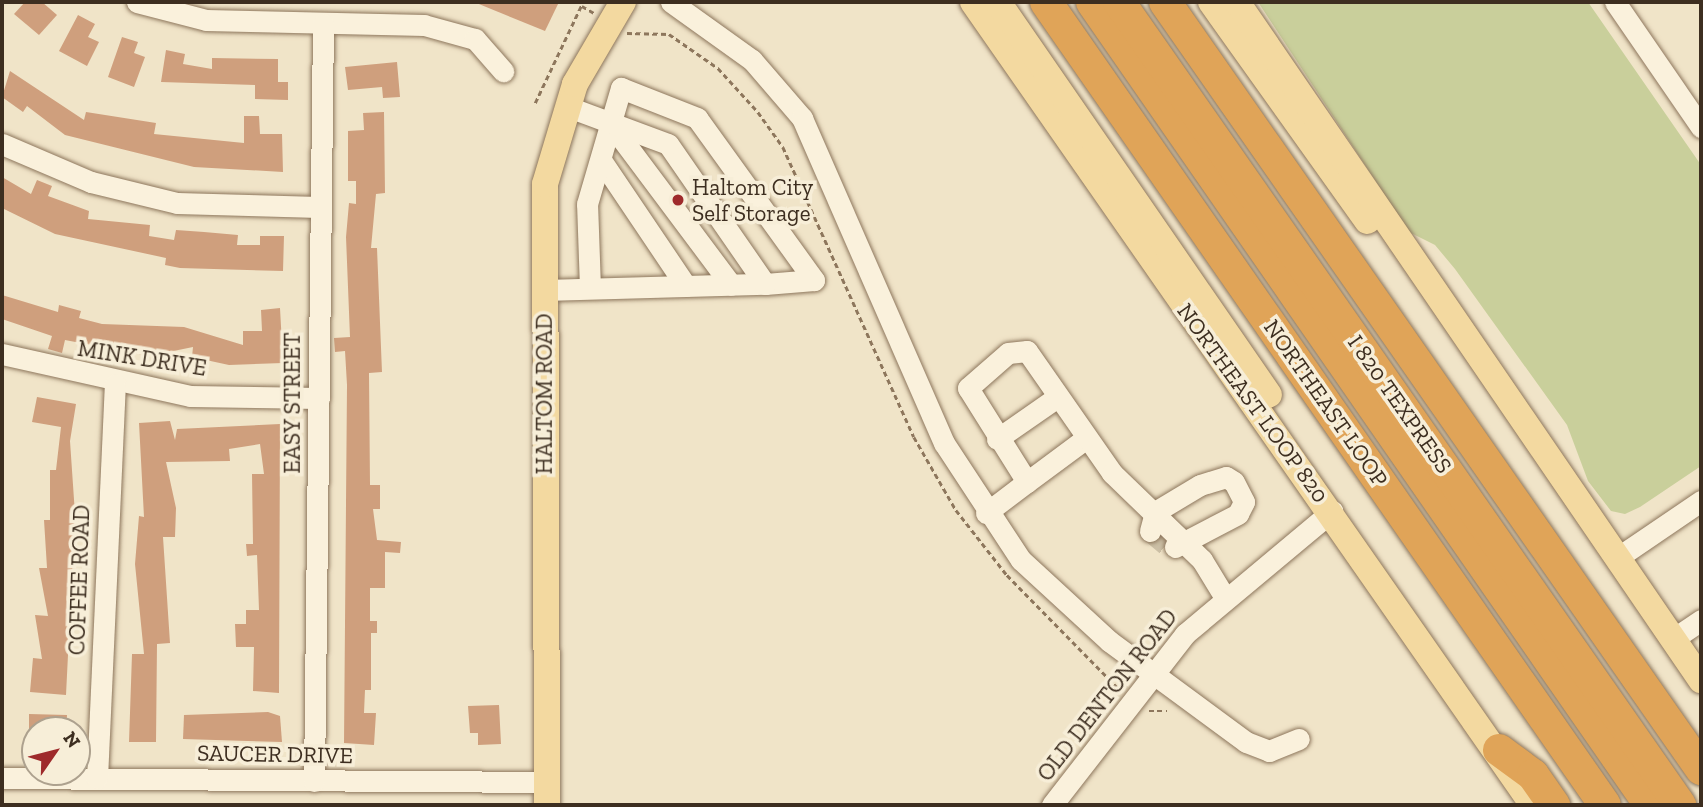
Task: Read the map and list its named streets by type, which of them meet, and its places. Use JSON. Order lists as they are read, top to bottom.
{
  "streets": {
    "highway": ["NORTHEAST LOOP", "I 820 TEXPRESS"],
    "main road": ["HALTOM ROAD", "NORTHEAST LOOP 820"],
    "street": [
      "MINK DRIVE",
      "EASY STREET",
      "COFFEE ROAD",
      "OLD DENTON ROAD",
      "SAUCER DRIVE"
    ]
  },
  "crossings": [
    ["MINK DRIVE", "EASY STREET"],
    ["MINK DRIVE", "COFFEE ROAD"],
    ["HALTOM ROAD", "SAUCER DRIVE"],
    ["EASY STREET", "SAUCER DRIVE"],
    ["NORTHEAST LOOP 820", "OLD DENTON ROAD"],
    ["COFFEE ROAD", "SAUCER DRIVE"]
  ],
  "places": ["Haltom City Self Storage"],
  "north": "top right"
}
